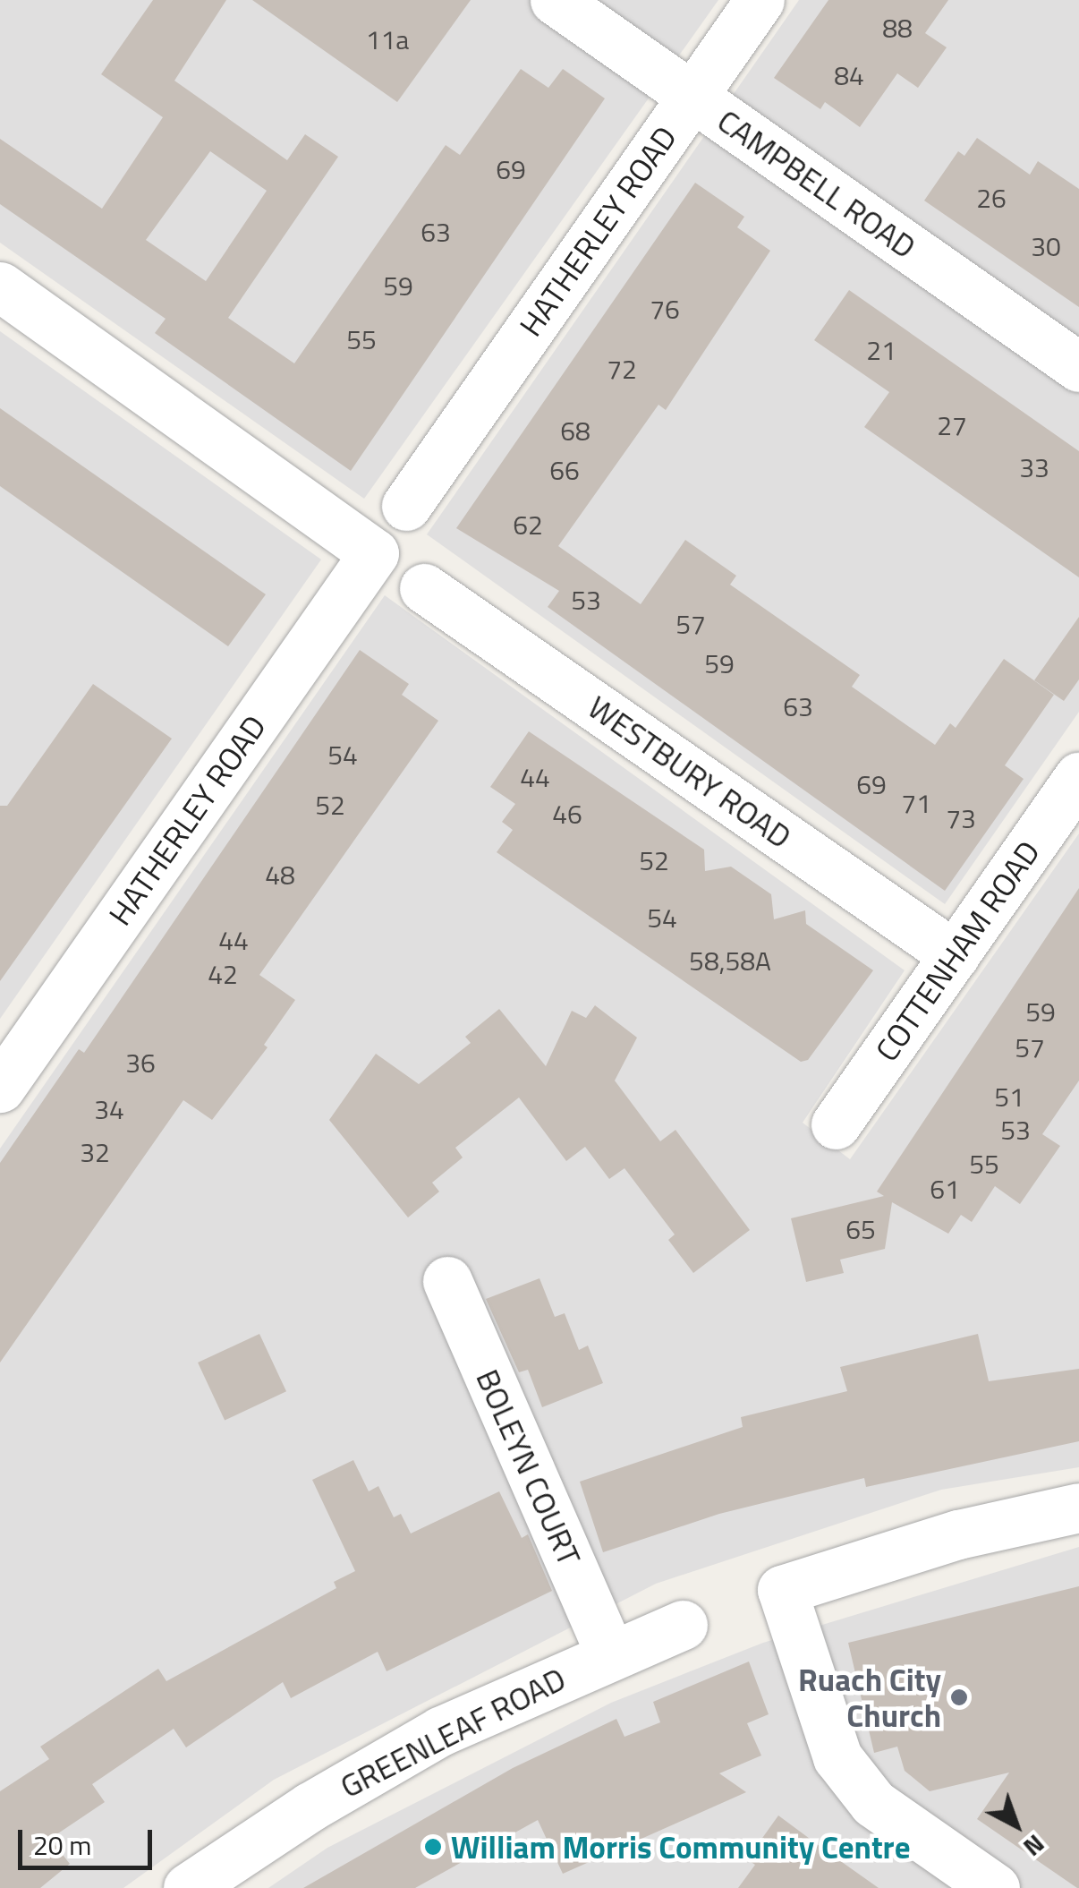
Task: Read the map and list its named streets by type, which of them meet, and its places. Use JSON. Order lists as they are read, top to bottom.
{
  "streets": {
    "street": [
      "CAMPBELL ROAD",
      "HATHERLEY ROAD",
      "WESTBURY ROAD",
      "COTTENHAM ROAD",
      "BOLEYN COURT",
      "GREENLEAF ROAD"
    ]
  },
  "crossings": [
    ["CAMPBELL ROAD", "HATHERLEY ROAD"],
    ["WESTBURY ROAD", "COTTENHAM ROAD"],
    ["BOLEYN COURT", "GREENLEAF ROAD"]
  ],
  "places": ["Ruach City Church", "William Morris Community Centre"],
  "house_numbers": [
    "88",
    "11a",
    "84",
    "69",
    "26",
    "63",
    "30",
    "59",
    "76",
    "55",
    "21",
    "72",
    "27",
    "68",
    "33",
    "66",
    "62",
    "53",
    "57",
    "59",
    "63",
    "54",
    "44",
    "69",
    "71",
    "52",
    "46",
    "73",
    "52",
    "48",
    "54",
    "44",
    "58,58A",
    "42",
    "59",
    "57",
    "36",
    "51",
    "34",
    "53",
    "32",
    "55",
    "61",
    "65"
  ],
  "scale_bar": "20 m",
  "north": "bottom right"
}
